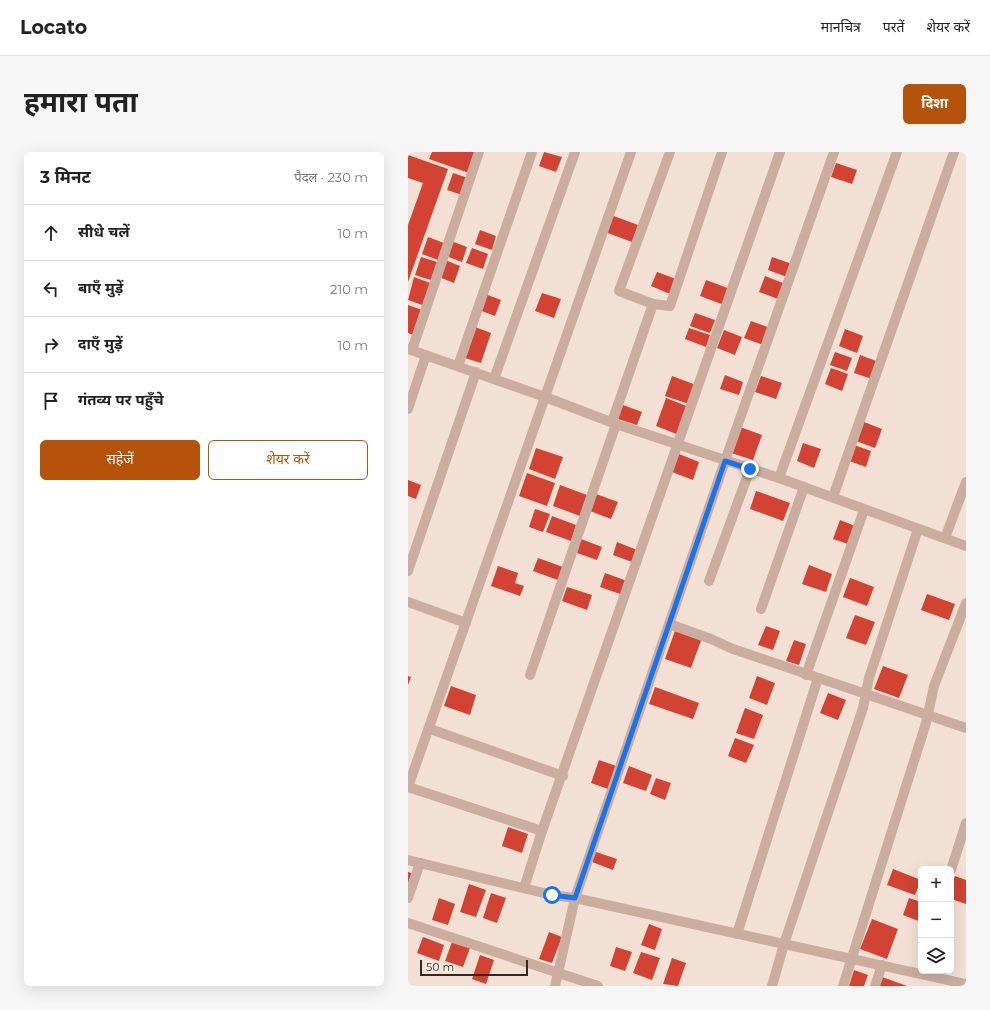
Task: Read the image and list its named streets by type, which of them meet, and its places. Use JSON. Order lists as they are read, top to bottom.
{
  "scale_bar": "50 m",
  "page": {
    "header": "Locato",
    "nav": ["मानचित्र", "परतें", "शेयर करें"],
    "buttons": [
      "दिशा",
      ["सहेजें", "शेयर करें"]
    ],
    "title": "हमारा पता",
    "heading": ["3 मिनट", "पैदल · 230 m"],
    "list": [
      ["सीधे चलें", "10 m"],
      ["बाएँ मुड़ें", "210 m"],
      ["दाएँ मुड़ें", "10 m"],
      "गंतव्य पर पहुँचे"
    ],
    "map_buttons": ["+", "−"],
    "scale": "50 m"
  }
}
